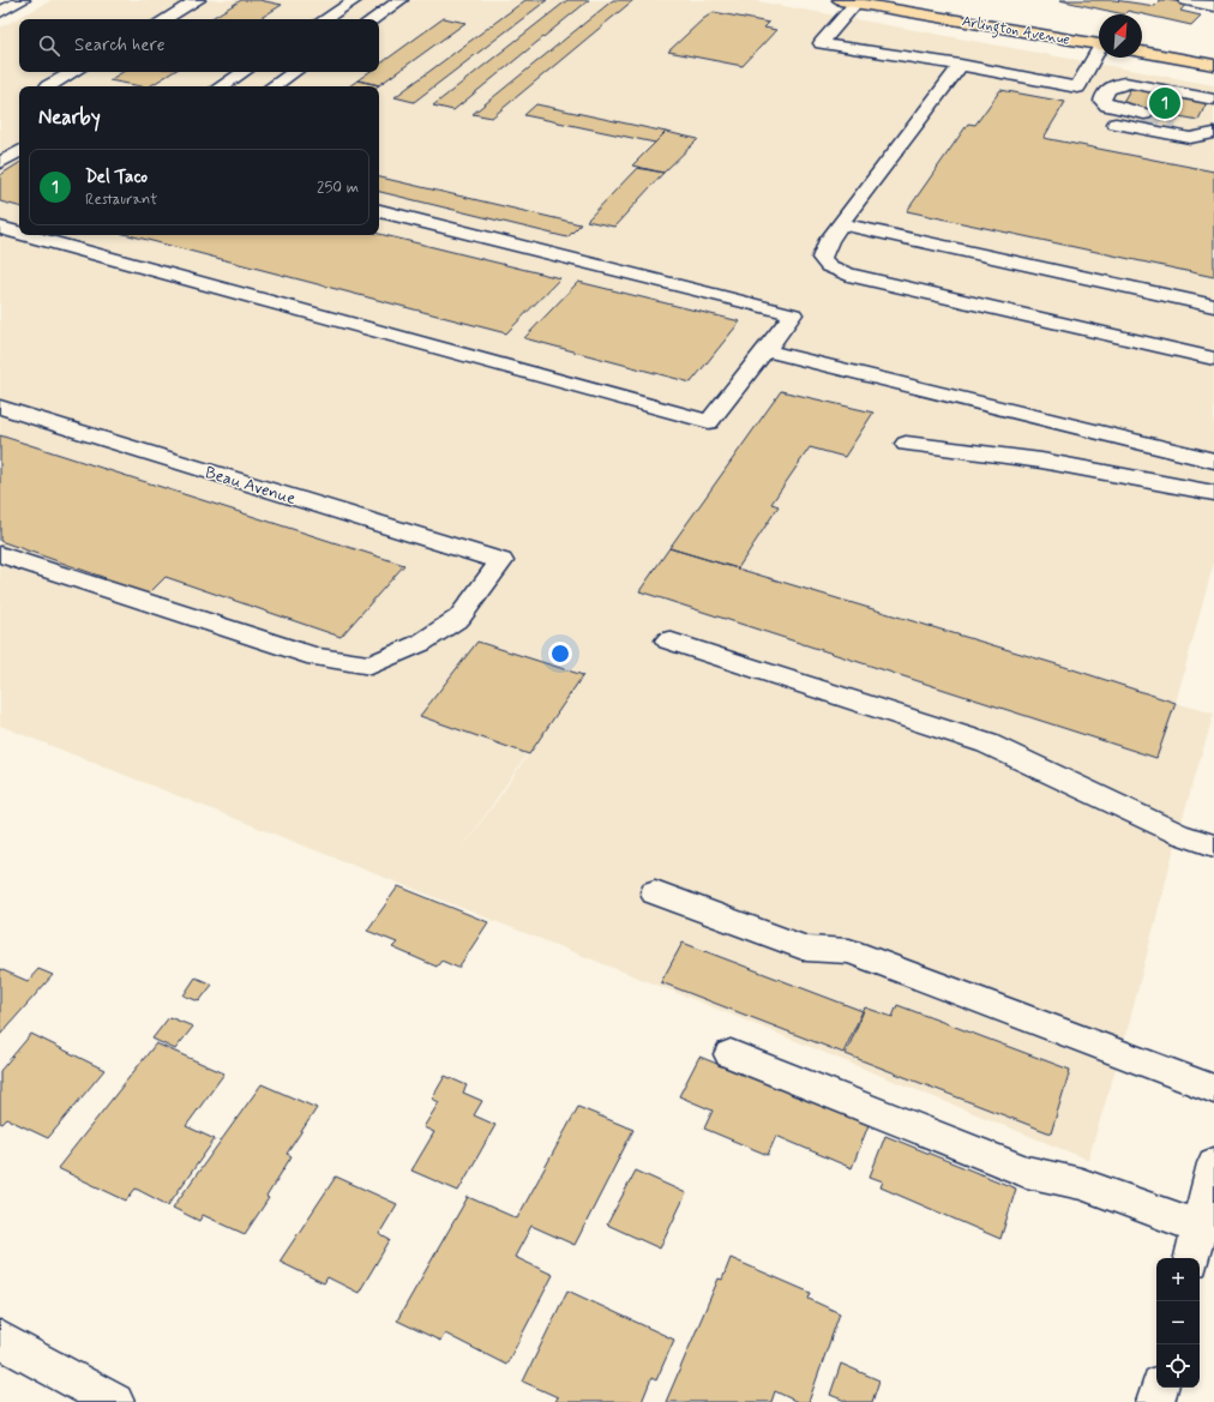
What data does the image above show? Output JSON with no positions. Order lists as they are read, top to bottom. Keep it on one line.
{"streets":{"main road":["Arlington Avenue"],"street":["Beau Avenue"]},"north":"top right","page":{"search":"Search here","pins":"1","heading":"Nearby","list":[{"mark":"1","name":"Del Taco","note":"Restaurant","value":"250 m"}],"map_buttons":["+","−"]}}
